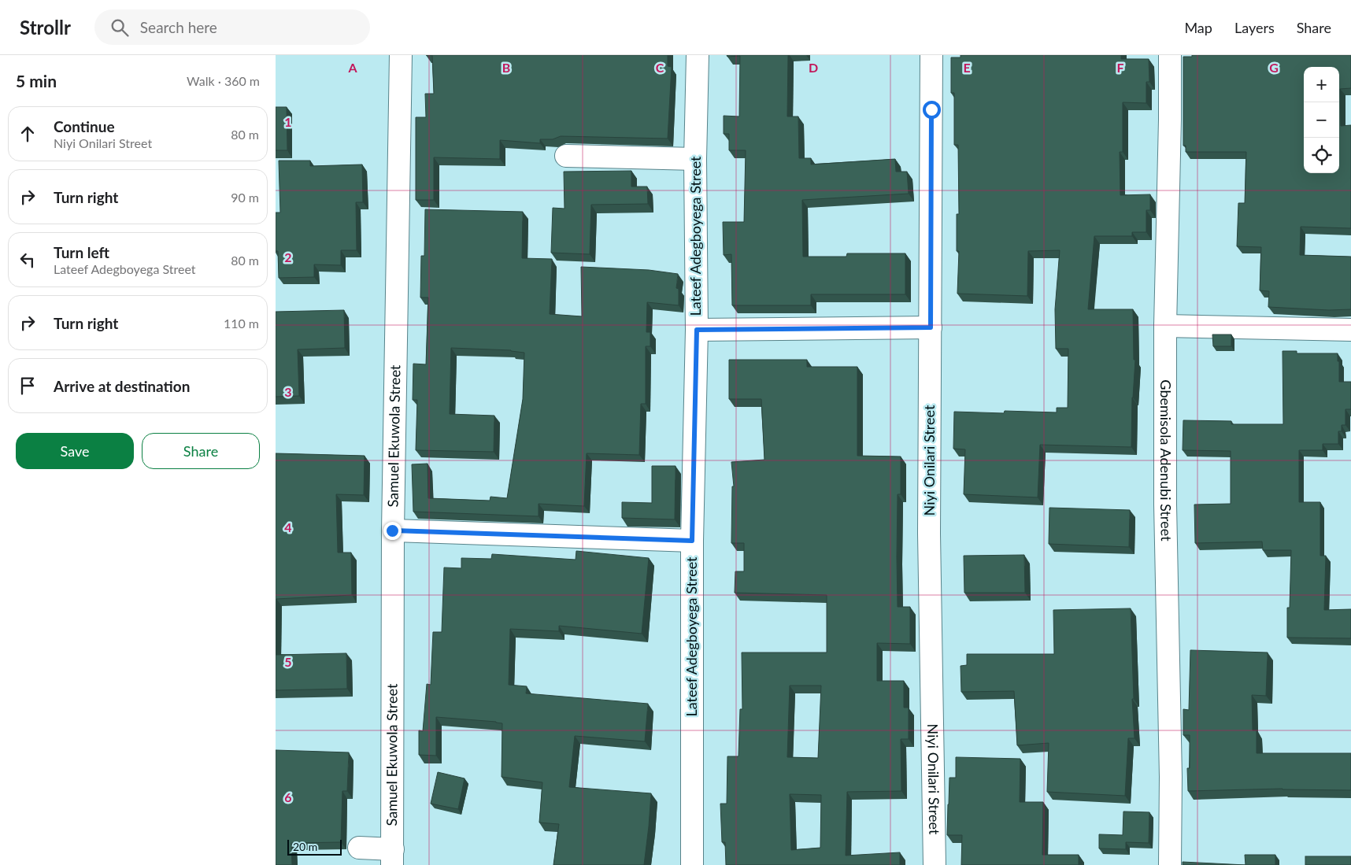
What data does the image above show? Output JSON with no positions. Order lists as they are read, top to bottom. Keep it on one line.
{"streets":{"street":["Lateef Adegboyega Street","Samuel Ekuwola Street","Niyi Onilari Street","Gbemisola Adenubi Street"]},"scale_bar":"20 m","page":{"header":"Strollr","search":"Search here","nav":["Map","Layers","Share"],"heading":["5 min","Walk · 360 m"],"map_buttons":["+","−"],"list":[["Continue","Niyi Onilari Street","80 m"],["Turn right","90 m"],["Turn left","Lateef Adegboyega Street","80 m"],["Turn right","110 m"],"Arrive at destination"],"buttons":["Save","Share"],"scale":"20 m"},"grid":{"columns":["A","B","C","D","E","F","G"],"rows":["1","2","3","4","5","6"]}}
